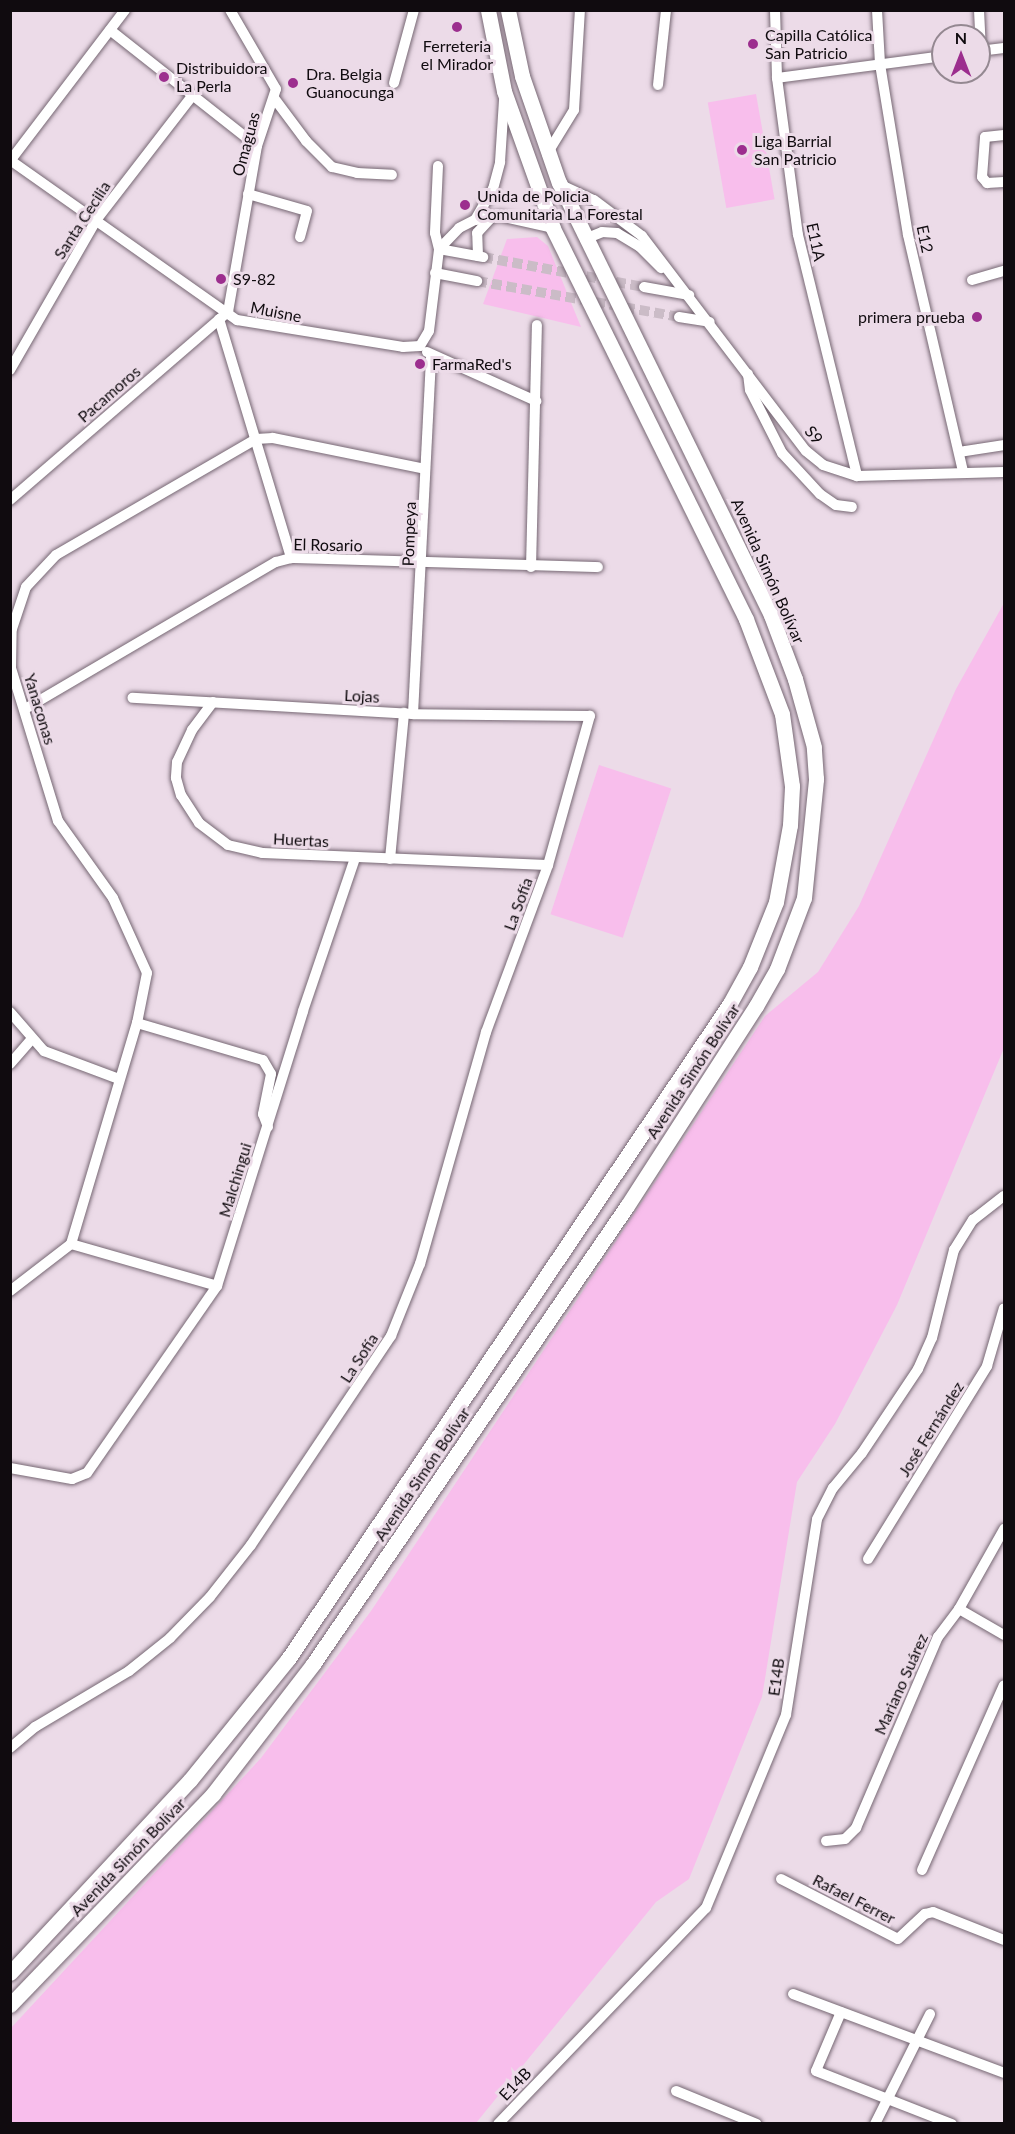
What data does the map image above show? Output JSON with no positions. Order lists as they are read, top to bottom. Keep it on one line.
{"streets":{"highway":["Avenida Simón Bolívar"],"street":["Omaguas","Santa Cecilia","E12","E11A","Muisne","Pacamoros","S9","Pompeya","El Rosario","Lojas","Yanaconas","Huertas","La Sofía","Malchingui","José Fernández","E14B","Mariano Suárez","Rafael Ferrer"]},"crossings":[["Omaguas","Muisne"],["Omaguas","Pacamoros"],["Santa Cecilia","Muisne"],["E12","S9"],["E11A","S9"],["Muisne","Pacamoros"],["S9","Avenida Simón Bolívar"],["Pompeya","El Rosario"],["Pompeya","Lojas"],["Pompeya","Huertas"],["El Rosario","Yanaconas"],["Lojas","Huertas"],["Lojas","La Sofía"],["Huertas","La Sofía"],["Huertas","Malchingui"]],"places":["Ferreteria el Mirador","Capilla Católica San Patricio","Distribuidora La Perla","Dra. Belgia Guanocunga","Liga Barrial San Patricio","Unida de Policia Comunitaria La Forestal","S9-82","primera prueba","FarmaRed's"],"north":"top"}
